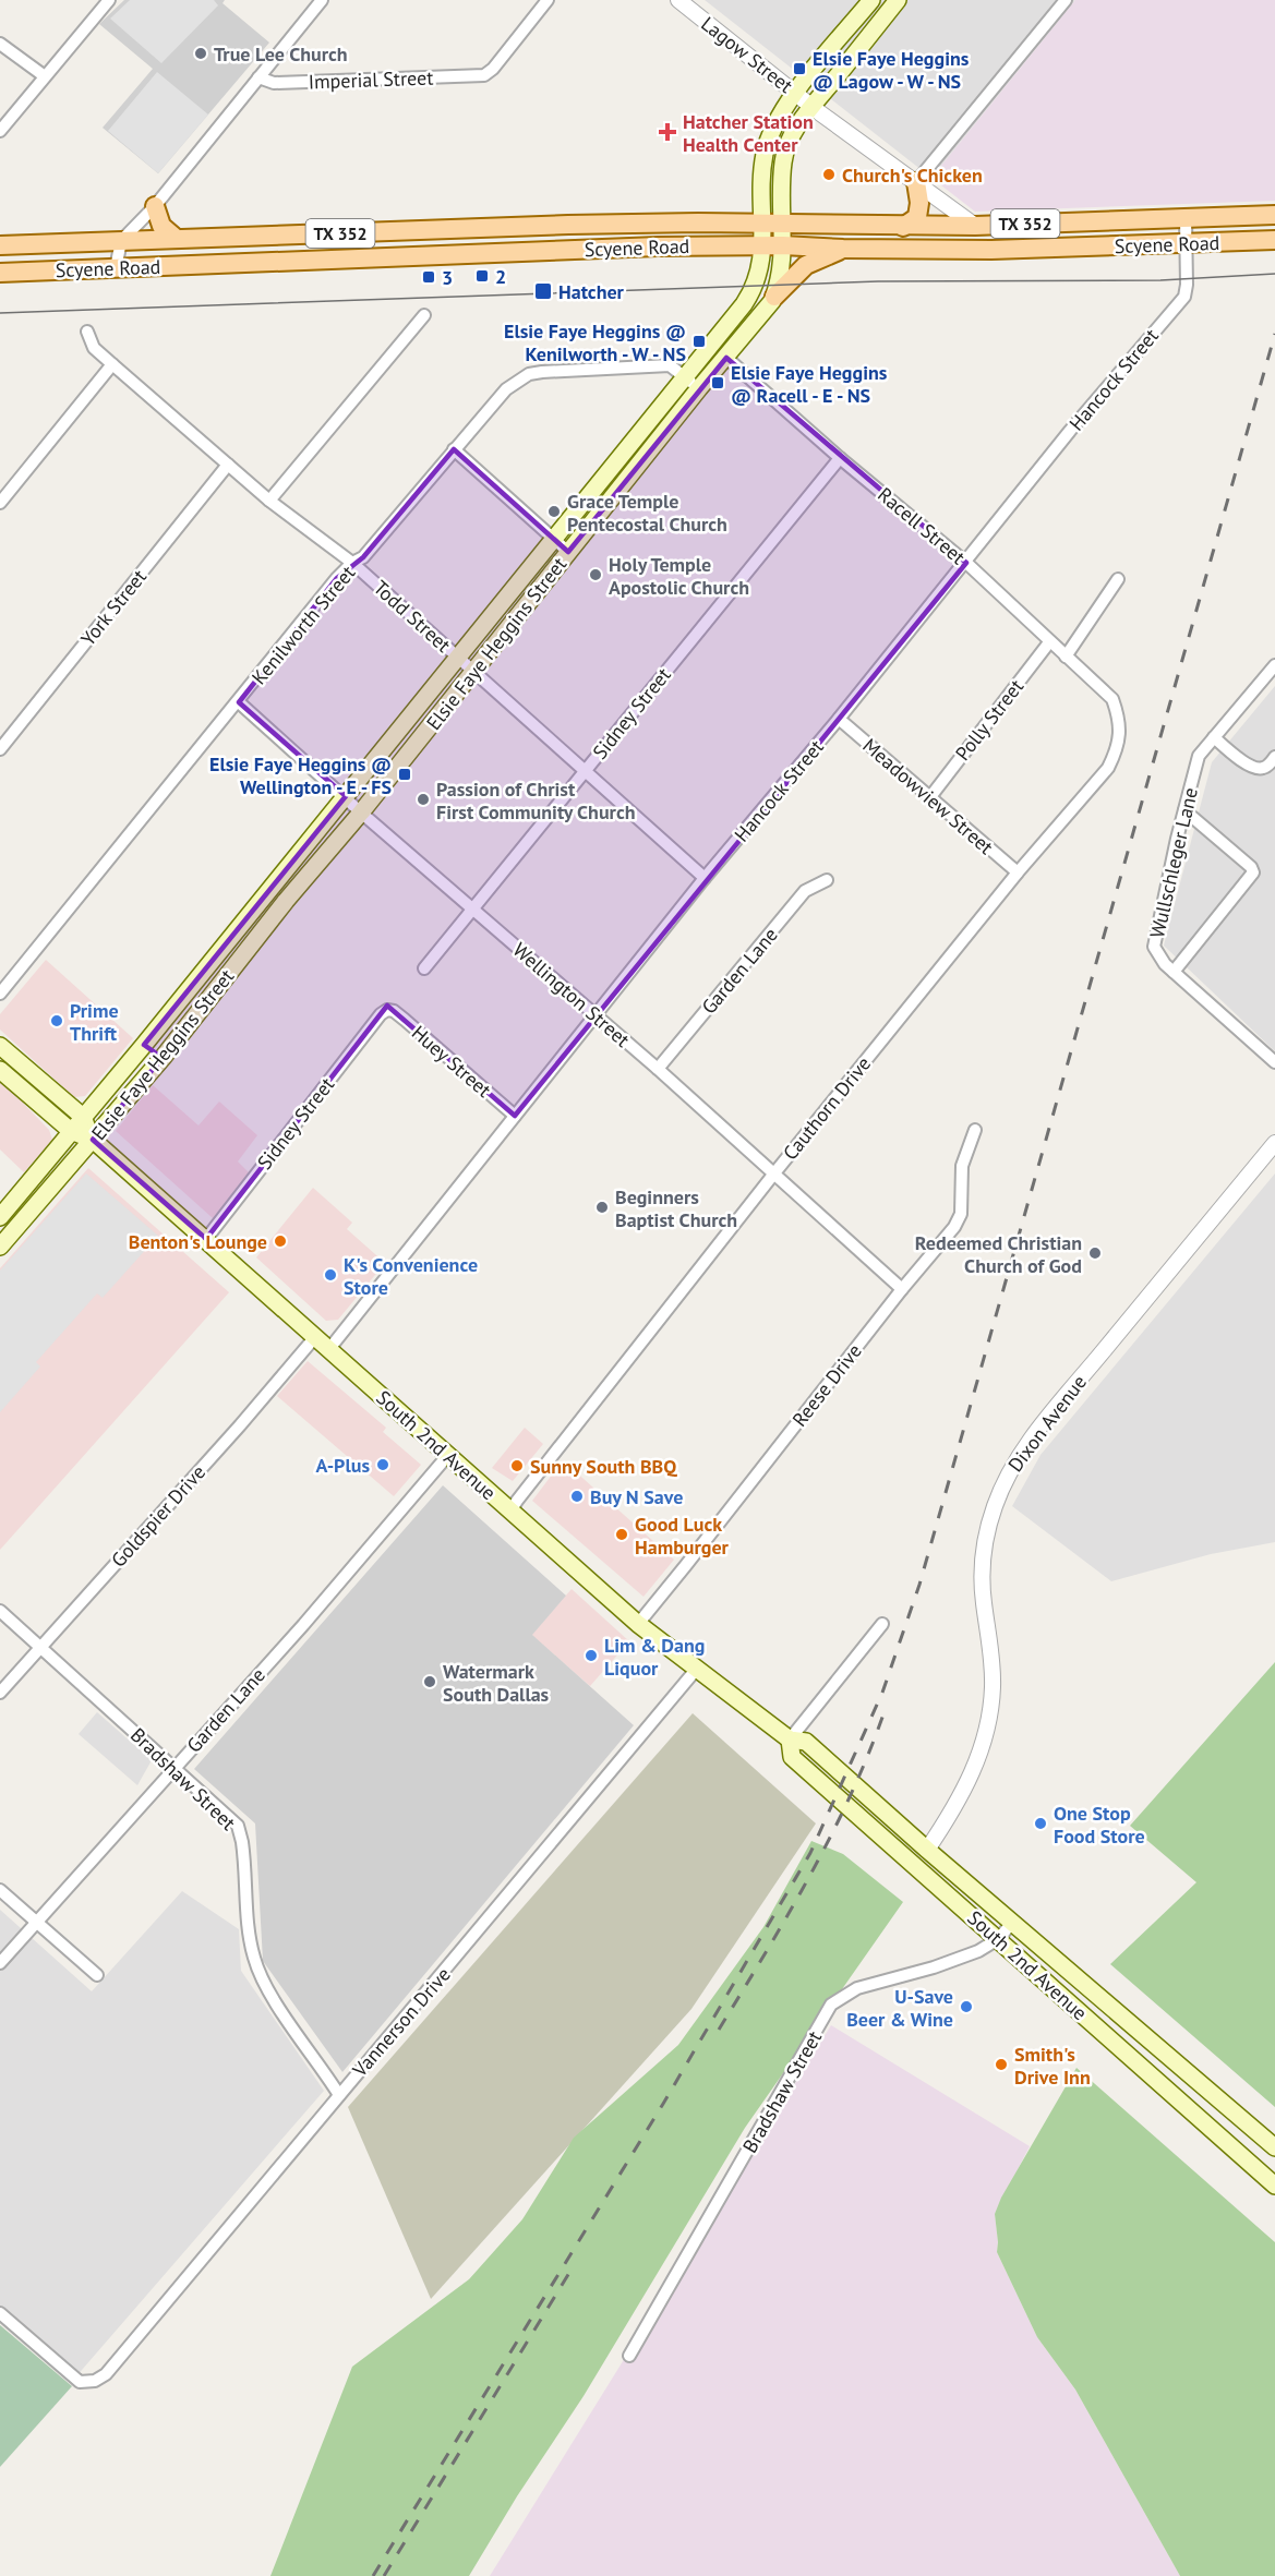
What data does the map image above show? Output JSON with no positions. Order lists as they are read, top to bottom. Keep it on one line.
{"streets":{"main road":["TX 352","Scyene Road","Elsie Faye Heggins Street","South 2nd Avenue"],"street":["Lagow Street","Imperial Street","Hancock Street","Racell Street","York Street","Todd Street","Kenilworth Street","Sidney Street","Polly Street","Meadowview Street","Wullschleger Lane","Garden Lane","Wellington Street","Huey Street","Cauthorn Drive","Reese Drive","Dixon Avenue","Goldspier Drive","Bradshaw Street","Vannerson Drive"]},"crossings":[["Lagow Street","Scyene Road"],["Lagow Street","Elsie Faye Heggins Street"],["Scyene Road","Hancock Street"],["Scyene Road","Elsie Faye Heggins Street"],["Hancock Street","Racell Street"],["Hancock Street","Todd Street"],["Hancock Street","Meadowview Street"],["Hancock Street","Wellington Street"],["Hancock Street","Huey Street"],["Hancock Street","South 2nd Avenue"],["Racell Street","Elsie Faye Heggins Street"],["Racell Street","Sidney Street"],["Racell Street","Polly Street"],["Racell Street","Cauthorn Drive"],["York Street","Todd Street"],["Todd Street","Kenilworth Street"],["Todd Street","Elsie Faye Heggins Street"],["Todd Street","Sidney Street"],["Kenilworth Street","Elsie Faye Heggins Street"],["Kenilworth Street","Wellington Street"],["Elsie Faye Heggins Street","Wellington Street"],["Elsie Faye Heggins Street","South 2nd Avenue"],["Sidney Street","Wellington Street"],["Sidney Street","Huey Street"],["Sidney Street","South 2nd Avenue"],["Polly Street","Meadowview Street"],["Meadowview Street","Cauthorn Drive"],["Garden Lane","Wellington Street"],["Garden Lane","South 2nd Avenue"],["Garden Lane","Bradshaw Street"],["Wellington Street","Cauthorn Drive"],["Wellington Street","Reese Drive"],["Cauthorn Drive","South 2nd Avenue"],["Reese Drive","South 2nd Avenue"],["Dixon Avenue","South 2nd Avenue"],["South 2nd Avenue","Goldspier Drive"],["South 2nd Avenue","Bradshaw Street"],["South 2nd Avenue","Vannerson Drive"],["Goldspier Drive","Bradshaw Street"],["Bradshaw Street","Vannerson Drive"]],"places":{"other":["True Lee Church","Church's Chicken","Grace Temple Pentecostal Church","Holy Temple Apostolic Church","Passion of Christ First Community Church","Prime Thrift","Beginners Baptist Church","Benton's Lounge","Redeemed Christian Church of God","K's Convenience Store","A-Plus","Sunny South BBQ","Buy N Save","Good Luck Hamburger","Lim & Dang Liquor","Watermark South Dallas","One Stop Food Store","U-Save Beer & Wine","Smith's Drive Inn"],"transit":["Elsie Faye Heggins @ Lagow - W - NS","2","3","Hatcher","Elsie Faye Heggins @ Kenilworth - W - NS","Elsie Faye Heggins @ Racell - E - NS","Elsie Faye Heggins @ Wellington - E - FS"],"health":["Hatcher Station Health Center"]}}
